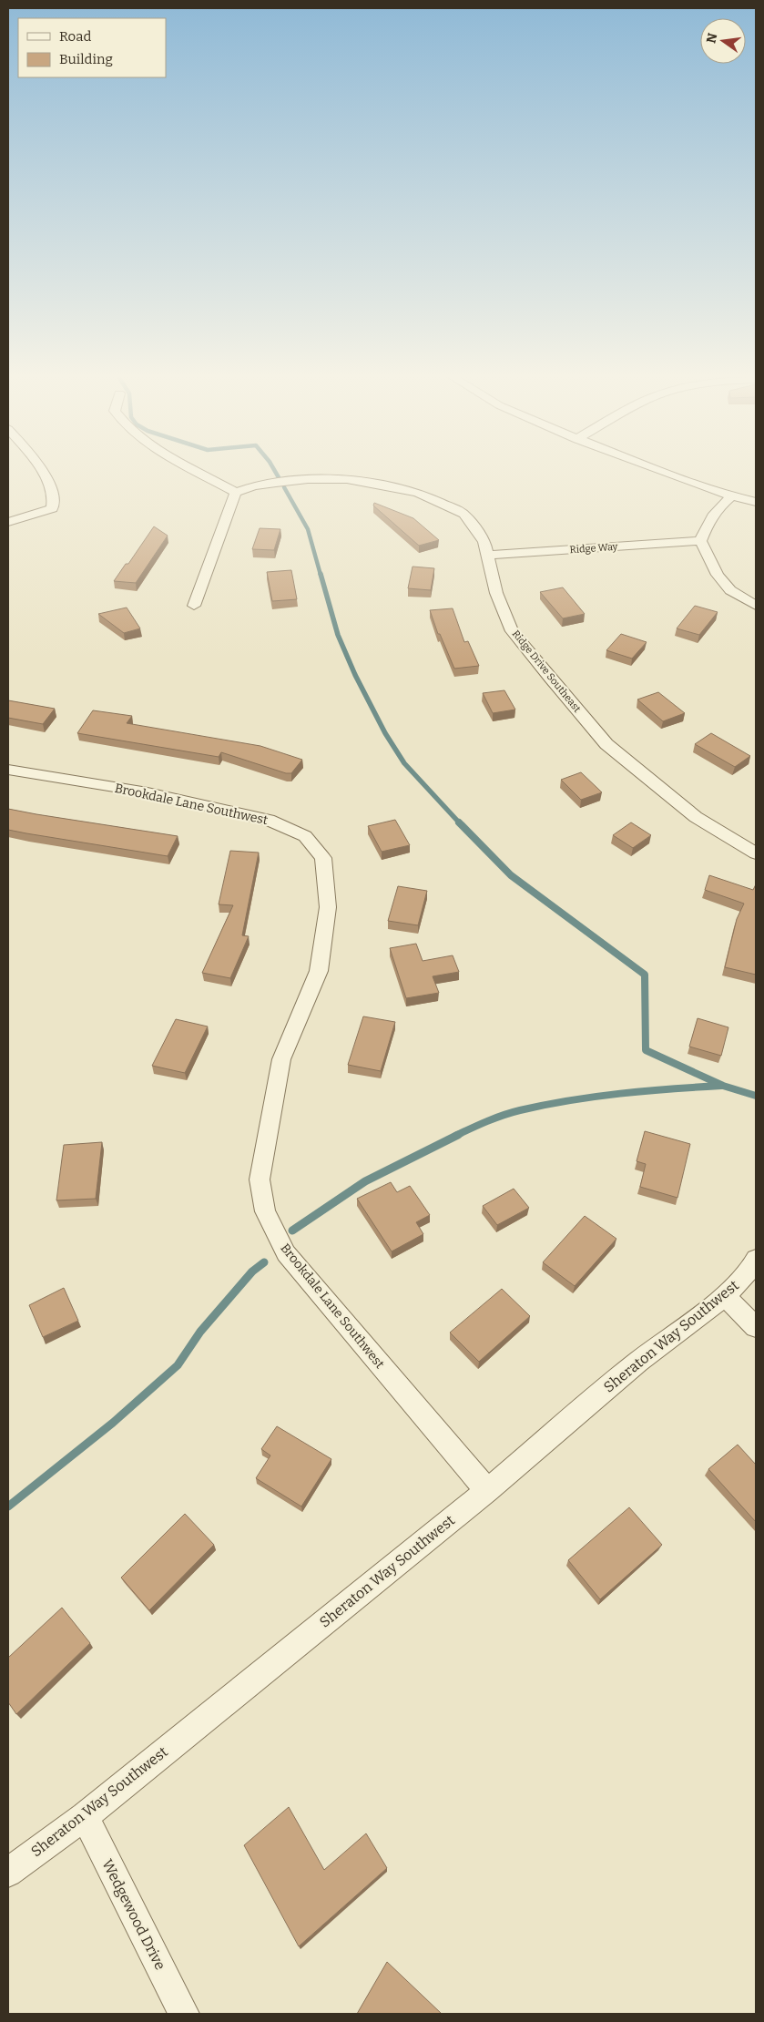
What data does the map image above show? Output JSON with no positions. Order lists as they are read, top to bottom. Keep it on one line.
{"streets":{"street":["Ridge Way","Ridge Drive Southeast","Brookdale Lane Southwest","Sheraton Way Southwest","Wedgewood Drive"]},"crossings":[["Ridge Way","Ridge Drive Southeast"],["Brookdale Lane Southwest","Sheraton Way Southwest"],["Sheraton Way Southwest","Wedgewood Drive"]],"legend":["Road","Building"],"north":"left"}
